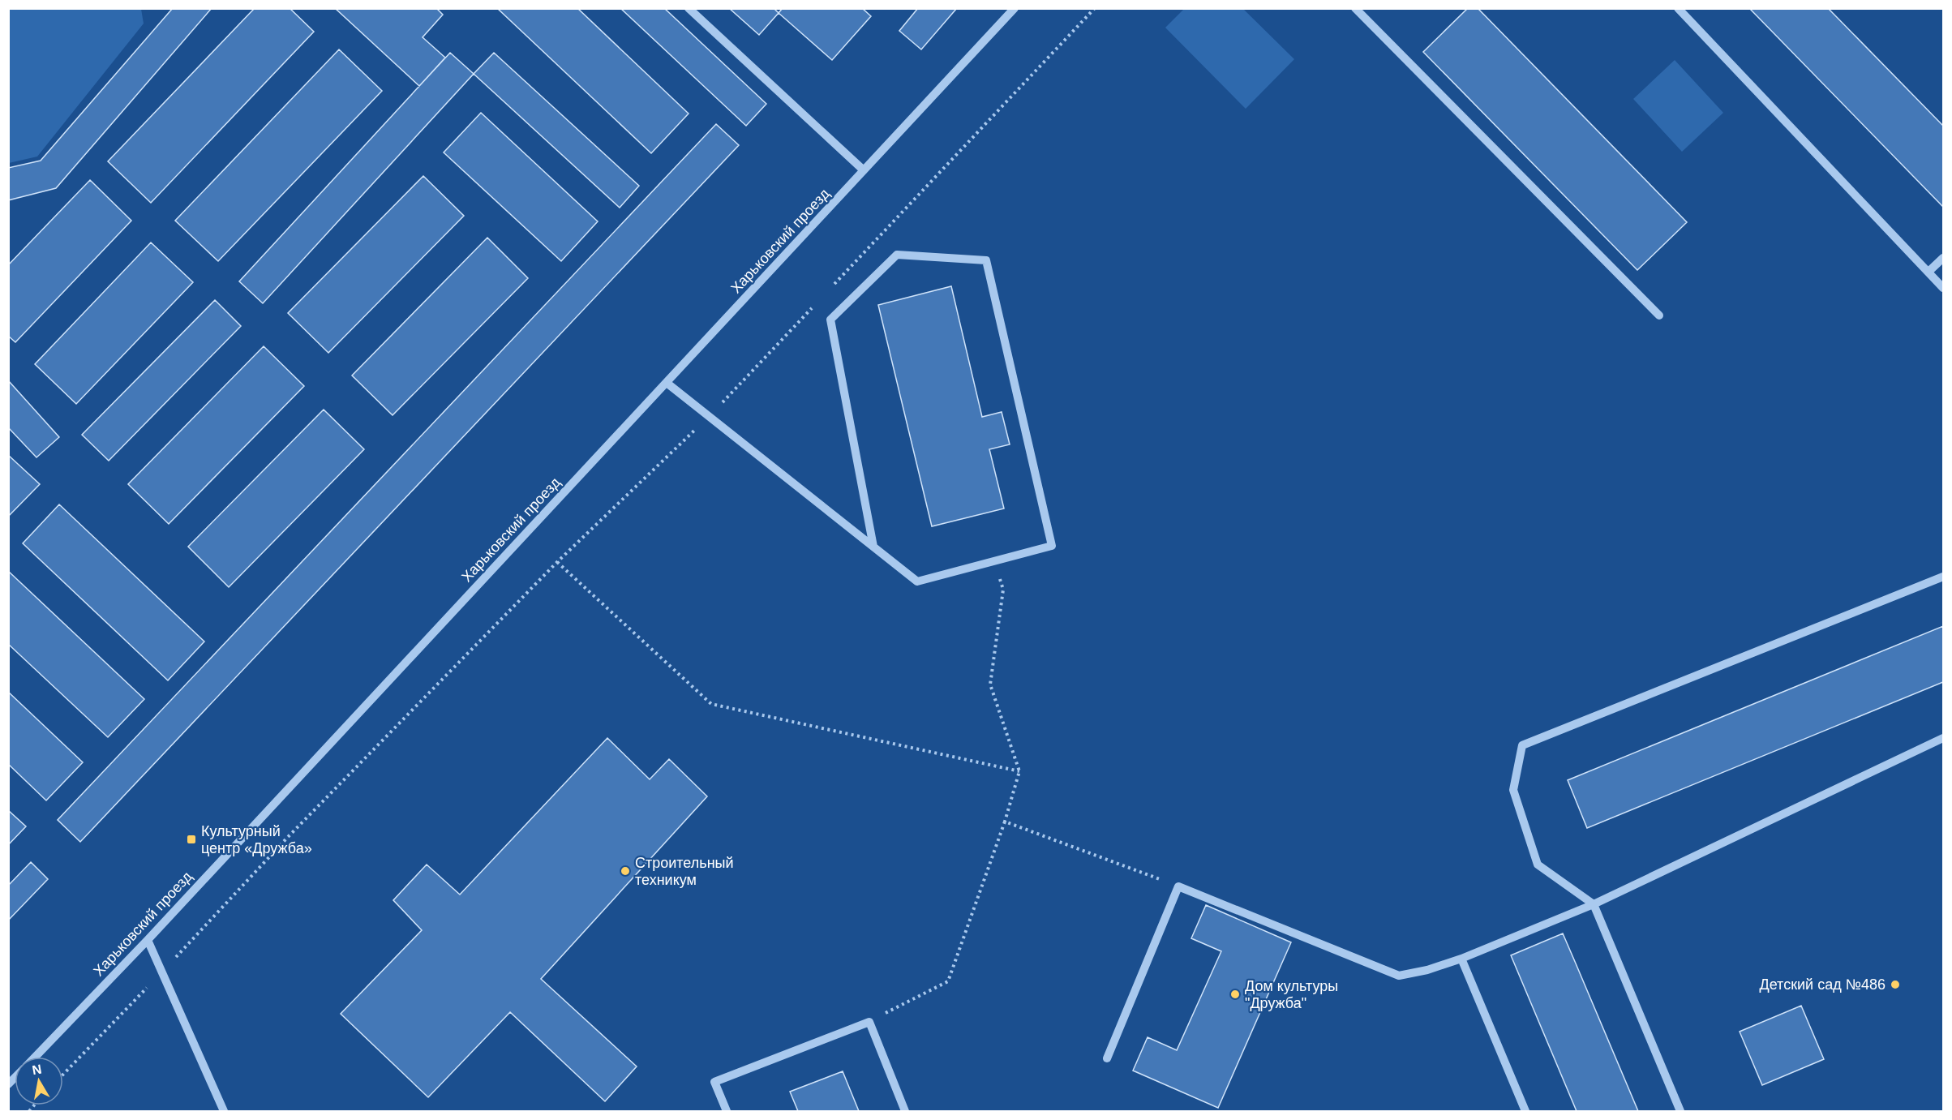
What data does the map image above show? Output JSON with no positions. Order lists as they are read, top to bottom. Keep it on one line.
{"streets":{"street":["Харьковский проезд"]},"places":{"transit":["Культурный центр «Дружба»"],"other":["Строительный техникум","Детский сад №486","Дом культуры \"Дружба\""]},"north":"top"}
